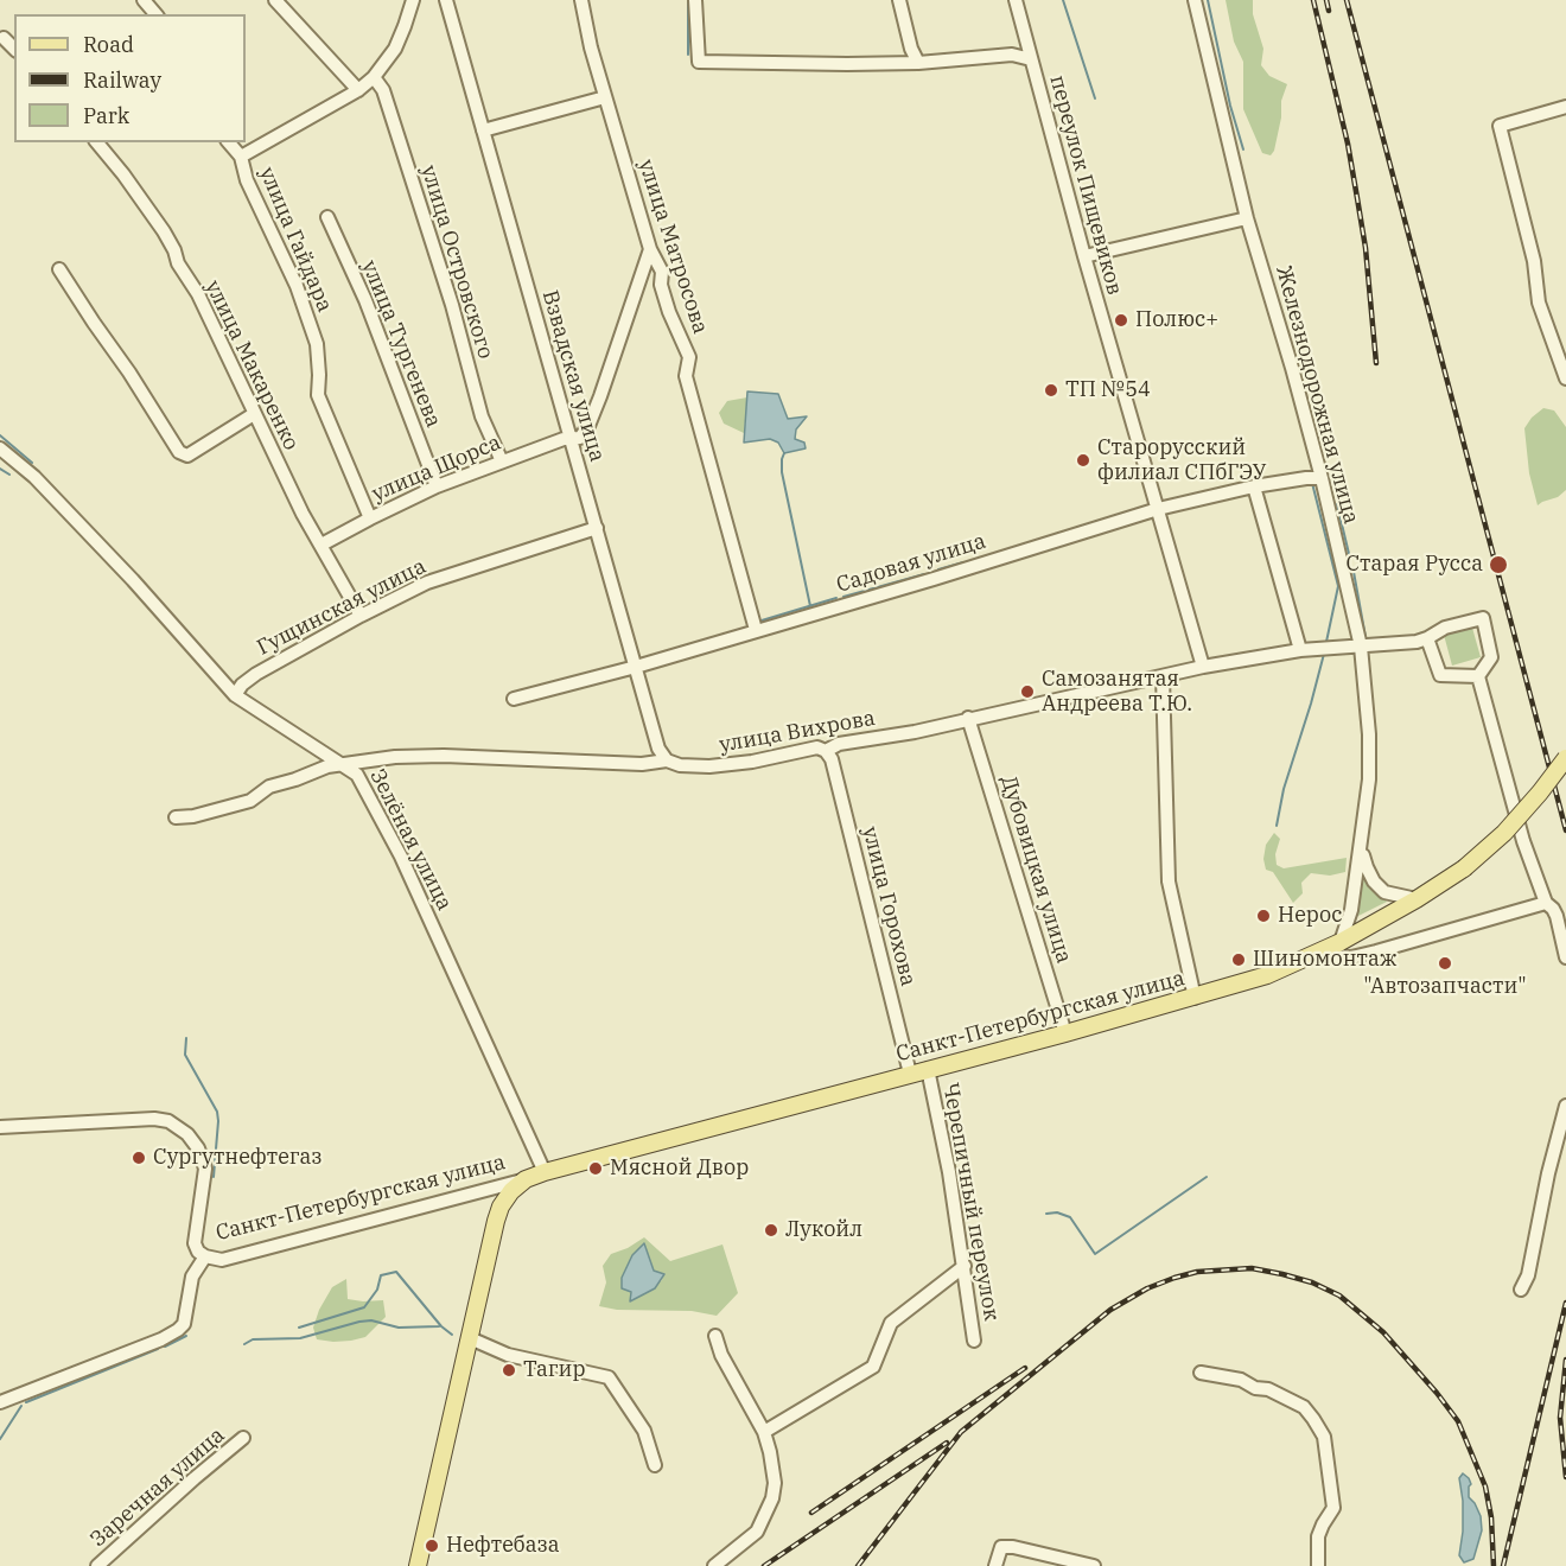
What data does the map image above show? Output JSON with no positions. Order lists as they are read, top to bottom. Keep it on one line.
{"streets":{"main road":["Санкт-Петербургская улица"],"street":["переулок Пищевиков","улица Гайдара","улица Матросова","улица Островского","улица Тургенева","улица Макаренко","Взвадская улица","Железнодорожная улица","улица Щорса","Садовая улица","Гущинская улица","улица Вихрова","Зелёная улица","Дубовицкая улица","улица Горохова","Черепичный переулок","Заречная улица"]},"crossings":[["переулок Пищевиков","Садовая улица"],["переулок Пищевиков","улица Вихрова"],["улица Гайдара","улица Щорса"],["улица Матросова","Садовая улица"],["улица Островского","улица Щорса"],["улица Тургенева","улица Щорса"],["улица Макаренко","улица Щорса"],["улица Макаренко","Гущинская улица"],["Взвадская улица","улица Щорса"],["Взвадская улица","Садовая улица"],["Взвадская улица","Гущинская улица"],["Взвадская улица","улица Вихрова"],["Железнодорожная улица","Садовая улица"],["Железнодорожная улица","улица Вихрова"],["Гущинская улица","Зелёная улица"],["улица Вихрова","Зелёная улица"],["улица Вихрова","Дубовицкая улица"],["улица Вихрова","улица Горохова"],["Зелёная улица","Санкт-Петербургская улица"],["Дубовицкая улица","Санкт-Петербургская улица"],["улица Горохова","Санкт-Петербургская улица"],["Санкт-Петербургская улица","Черепичный переулок"]],"places":["Полюс+","ТП №54","Старорусский филиал СПбГЭУ","Старая Русса","Самозанятая Андреева Т.Ю.","Нерос","Шиномонтаж","\"Автозапчасти\"","Сургутнефтегаз","Мясной Двор","Лукойл","Тагир","Нефтебаза"],"legend":["Road","Railway","Park"]}
